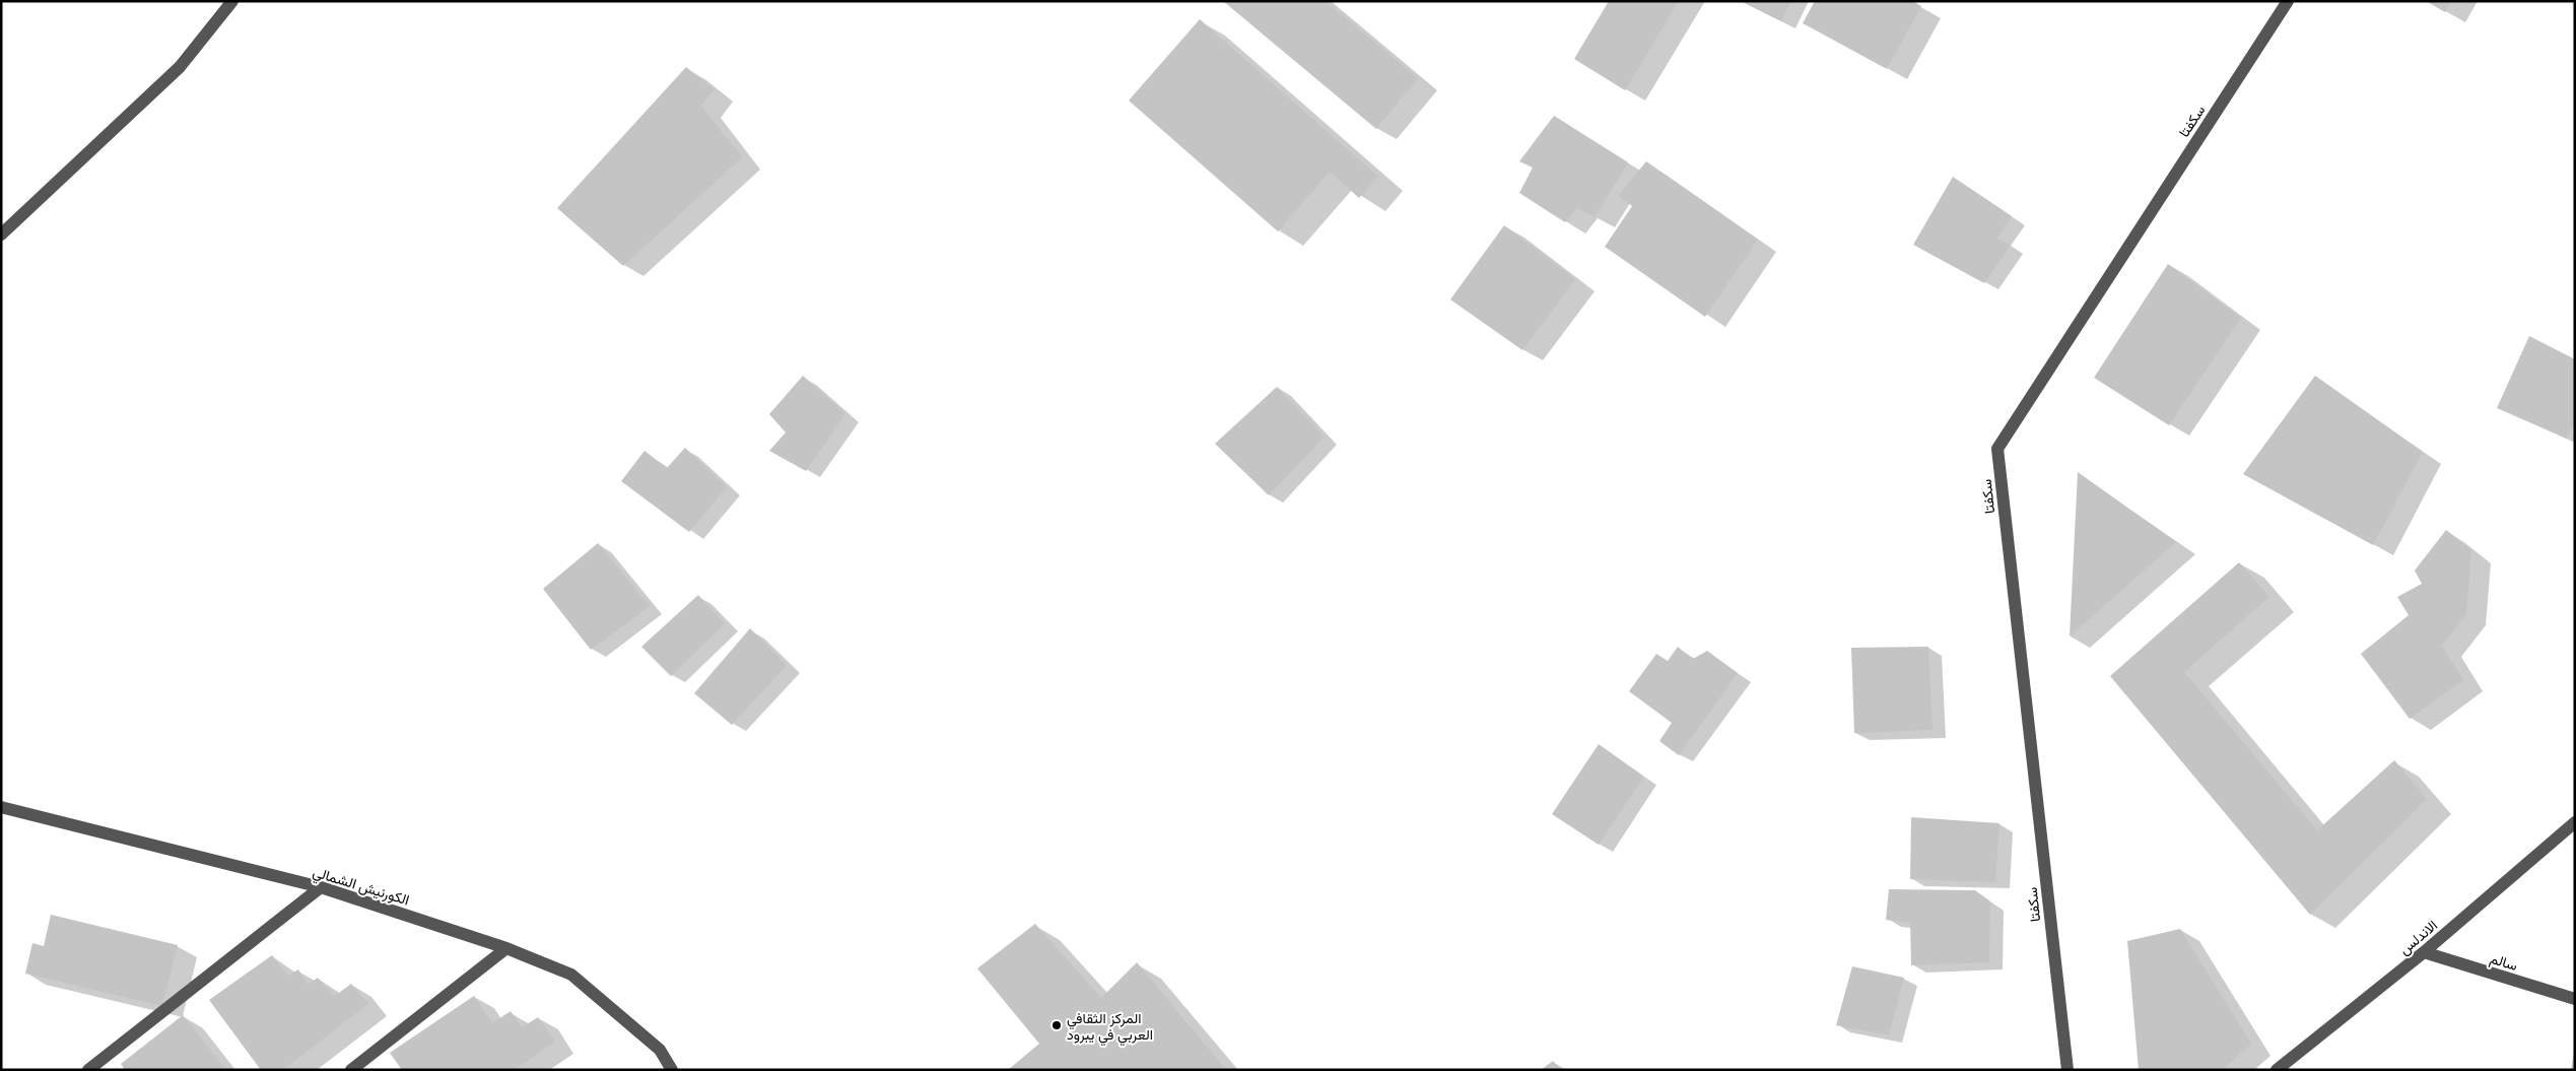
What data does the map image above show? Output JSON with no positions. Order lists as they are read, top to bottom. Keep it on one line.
{"streets":{"street":["سكفتا","الكورنيش الشمالي","الاندلس","سالم"]},"crossings":[["الاندلس","سالم"]],"places":["المركز الثقافي العربي في يبرود"]}
